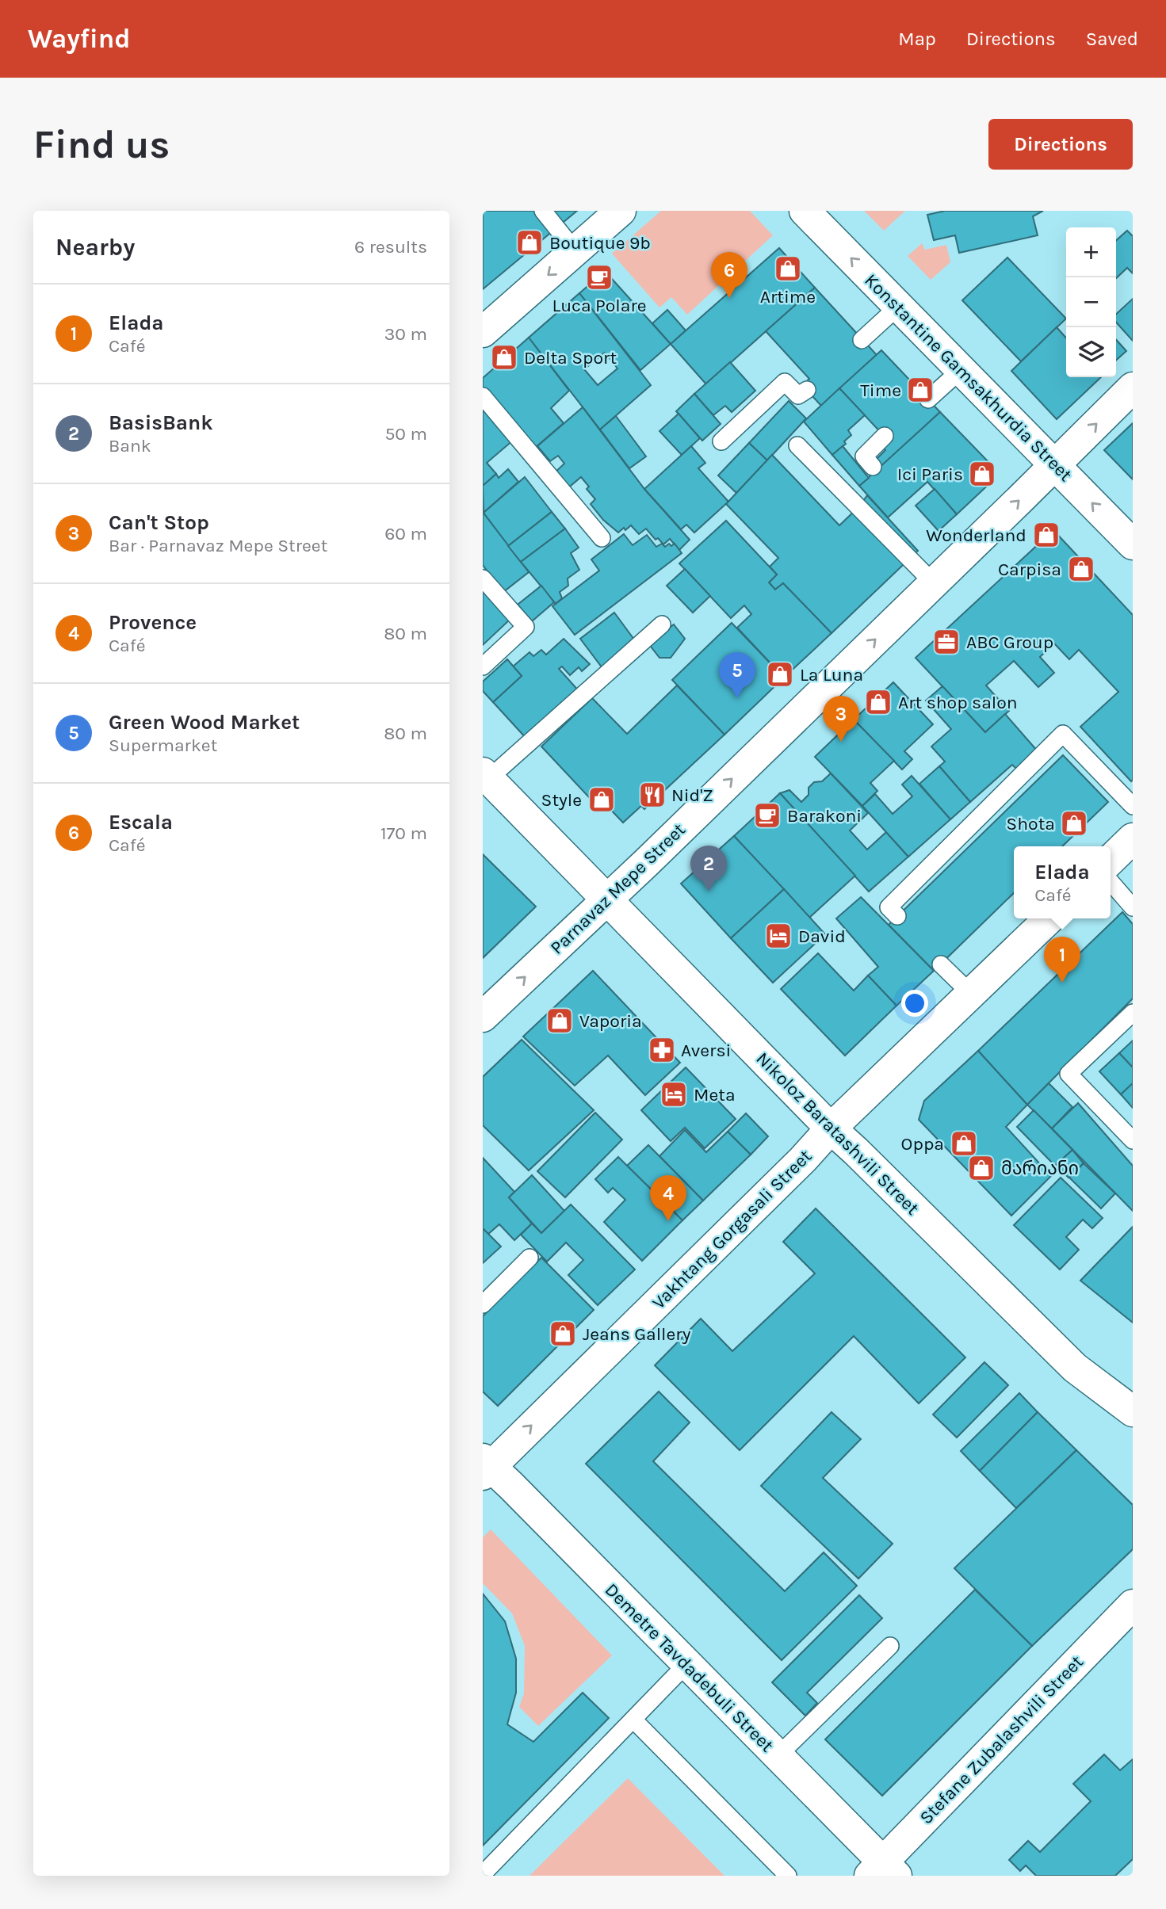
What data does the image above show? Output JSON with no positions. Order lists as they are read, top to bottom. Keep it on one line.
{"streets":{"street":["Konstantine Gamsakhurdia Street","Parnavaz Mepe Street","Nikoloz Baratashvili Street","Vakhtang Gorgasali Street","Demetre Tavdadebuli Street","Stefane Zubalashvili Street"]},"crossings":[["Konstantine Gamsakhurdia Street","Parnavaz Mepe Street"],["Parnavaz Mepe Street","Nikoloz Baratashvili Street"],["Nikoloz Baratashvili Street","Vakhtang Gorgasali Street"],["Vakhtang Gorgasali Street","Demetre Tavdadebuli Street"],["Demetre Tavdadebuli Street","Stefane Zubalashvili Street"]],"one_way":["Konstantine Gamsakhurdia Street","Parnavaz Mepe Street","Vakhtang Gorgasali Street"],"places":{"shop":["Boutique 9b","Artime","Delta Sport","Time","Ici Paris","Wonderland","Carpisa","La Luna","Art shop salon","Style","Shota","Vaporia","Oppa","მარიანი","Jeans Gallery"],"cafe":["Luca Polare","Barakoni"],"office":["ABC Group"],"restaurant":["Nid'Z"],"hotel":["David","Meta"],"pharmacy":["Aversi"]},"page":{"header":"Wayfind","nav":["Map","Directions","Saved"],"buttons":"Directions","title":"Find us","heading":["Nearby","6 results"],"map_buttons":["+","−"],"pins":["6","5","3","2","1","4"],"list":[{"mark":"1","name":"Elada","note":"Café","value":"30 m"},{"mark":"2","name":"BasisBank","note":"Bank","value":"50 m"},{"mark":"3","name":"Can't Stop","note":"Bar · Parnavaz Mepe Street","value":"60 m"},{"mark":"4","name":"Provence","note":"Café","value":"80 m"},{"mark":"5","name":"Green Wood Market","note":"Supermarket","value":"80 m"},{"mark":"6","name":"Escala","note":"Café","value":"170 m"}],"popup":["Elada","Café"]}}
